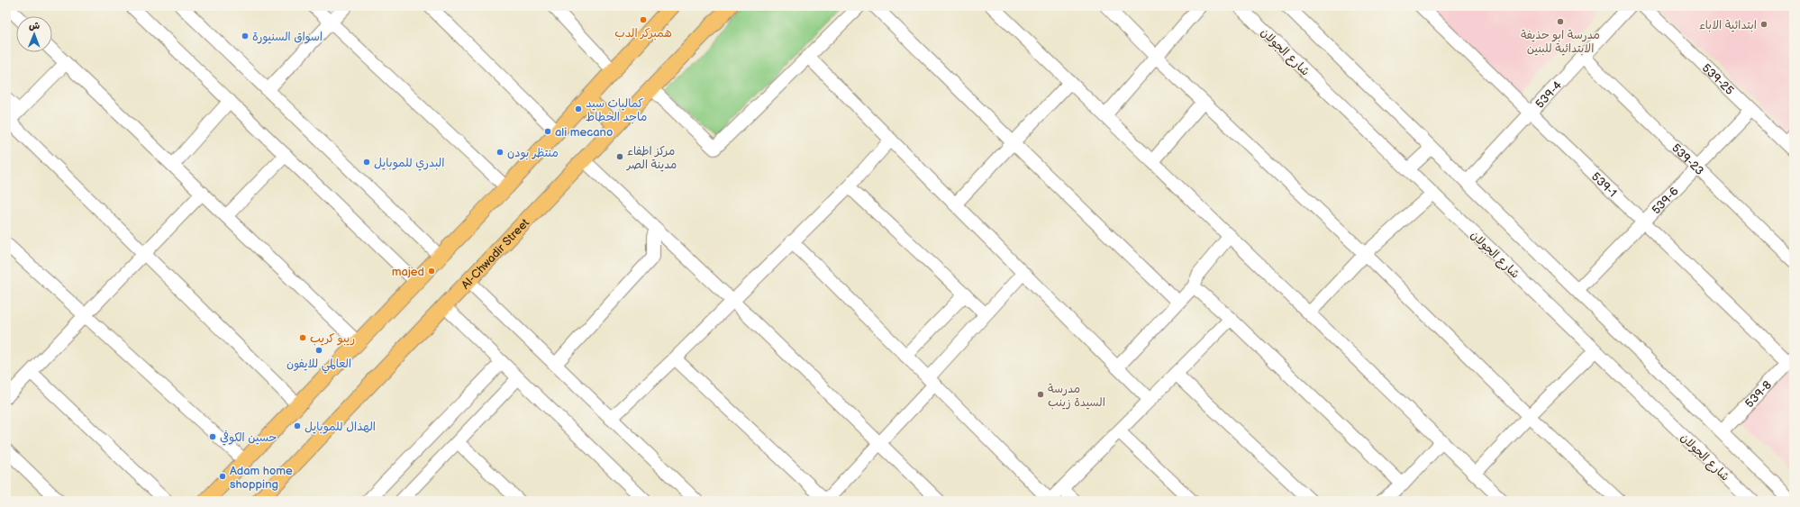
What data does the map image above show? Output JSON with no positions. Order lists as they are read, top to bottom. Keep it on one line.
{"streets":{"main road":["Al-Chwadir Street"],"street":["شارع الجولان","539-25","539-4","539-23","539-1","539-6","539-8"]},"crossings":[["539-25","539-6"],["539-4","539-23"],["539-4","539-1"],["539-23","539-6"],["539-1","539-6"],["539-1","539-8"]],"places":["همبركر الدب","مدرسة ابو حذيفة الابتدائية للبنين","ابتدائية الاباء","اسواق السنيورة","كماليات سيد ماجد الخطاط","ali mecano","منتظر بودن","مركز اطفاء مدينة الصر","البدري للموبايل","majed","ريبو كريب","العالمي للايفون","مدرسة السيدة زينب","الهذال للموبايل","حسين الكوفي","Adam home shopping"],"north":"top"}
